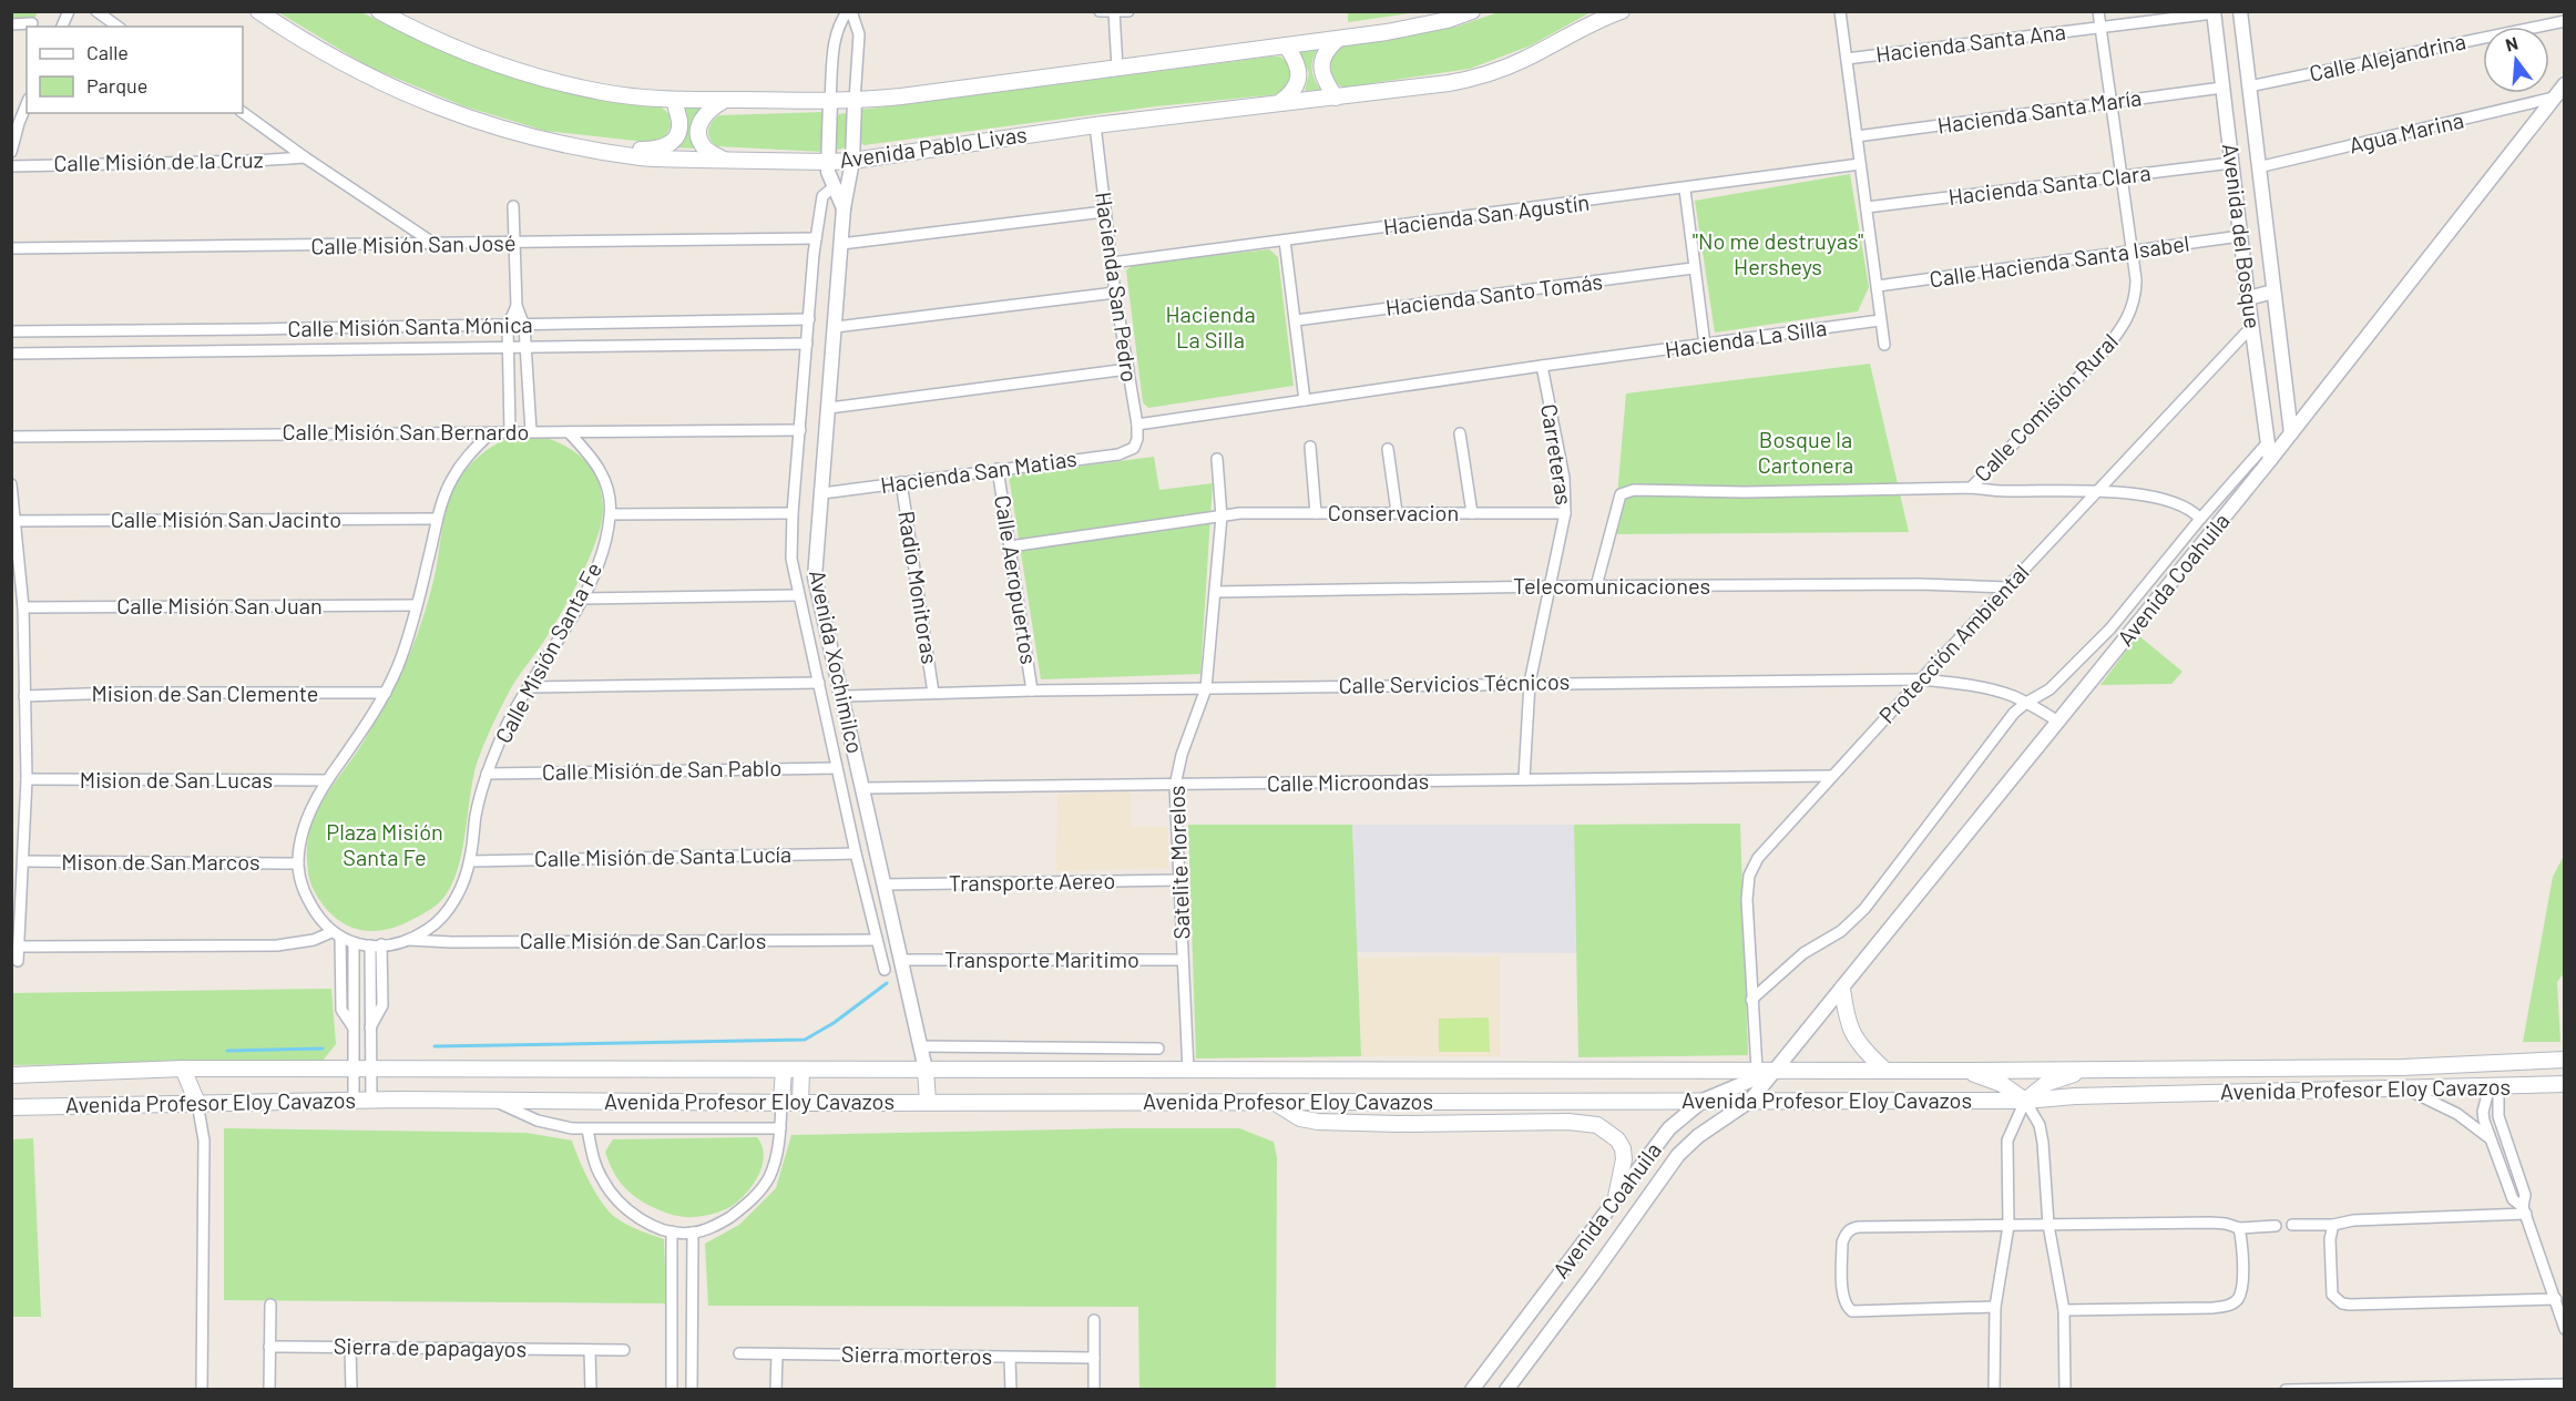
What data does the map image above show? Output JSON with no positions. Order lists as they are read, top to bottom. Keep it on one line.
{"streets":{"main road":["Avenida Pablo Livas","Avenida Profesor Eloy Cavazos"],"street":["Hacienda Santa Ana","Calle Alejandrina","Hacienda Santa María","Agua Marina","Calle Misión de la Cruz","Hacienda Santa Clara","Hacienda San Agustín","Avenida del Bosque","Calle Misión San José","Calle Hacienda Santa Isabel","Hacienda San Pedro","Hacienda Santo Tomás","Calle Misión Santa Mónica","Hacienda La Silla","Calle Comisión Rural","Calle Misión San Bernardo","Carreteras","Hacienda San Matias","Conservacion","Calle Misión San Jacinto","Calle Aeropuertos","Avenida Coahuila","Telecomunicaciones","Radio Monitoras","Calle Misión San Juan","Protección Ambiental","Calle Misión Santa Fe","Avenida Xochimilco","Calle Servicios Técnicos","Mision de San Clemente","Calle Misión de San Pablo","Mision de San Lucas","Calle Microondas","Calle Misión de Santa Lucía","Mison de San Marcos","Satelite Morelos","Transporte Aereo","Calle Misión de San Carlos","Transporte Maritimo","Sierra de papagayos","Sierra morteros"]},"crossings":[["Hacienda Santa Ana","Avenida del Bosque"],["Hacienda Santa Ana","Calle Comisión Rural"],["Calle Alejandrina","Avenida del Bosque"],["Hacienda Santa María","Avenida del Bosque"],["Hacienda Santa María","Calle Comisión Rural"],["Agua Marina","Avenida del Bosque"],["Agua Marina","Avenida Coahuila"],["Avenida Pablo Livas","Hacienda San Pedro"],["Avenida Pablo Livas","Avenida Xochimilco"],["Hacienda Santa Clara","Avenida del Bosque"],["Hacienda Santa Clara","Calle Comisión Rural"],["Hacienda San Agustín","Hacienda San Pedro"],["Avenida del Bosque","Calle Hacienda Santa Isabel"],["Avenida del Bosque","Avenida Coahuila"],["Avenida del Bosque","Protección Ambiental"],["Calle Hacienda Santa Isabel","Calle Comisión Rural"],["Hacienda San Pedro","Hacienda La Silla"],["Hacienda San Pedro","Hacienda San Matias"],["Hacienda La Silla","Carreteras"],["Calle Misión San Bernardo","Calle Misión Santa Fe"],["Carreteras","Conservacion"],["Carreteras","Telecomunicaciones"],["Carreteras","Calle Servicios Técnicos"],["Carreteras","Calle Microondas"],["Hacienda San Matias","Calle Aeropuertos"],["Hacienda San Matias","Radio Monitoras"],["Hacienda San Matias","Avenida Xochimilco"],["Conservacion","Calle Aeropuertos"],["Conservacion","Satelite Morelos"],["Calle Misión San Jacinto","Calle Misión Santa Fe"],["Calle Aeropuertos","Calle Servicios Técnicos"],["Avenida Coahuila","Calle Servicios Técnicos"],["Avenida Coahuila","Avenida Profesor Eloy Cavazos"],["Telecomunicaciones","Protección Ambiental"],["Telecomunicaciones","Satelite Morelos"],["Radio Monitoras","Calle Servicios Técnicos"],["Calle Misión San Juan","Calle Misión Santa Fe"],["Protección Ambiental","Calle Servicios Técnicos"],["Protección Ambiental","Calle Microondas"],["Protección Ambiental","Avenida Profesor Eloy Cavazos"],["Calle Misión Santa Fe","Mision de San Clemente"],["Calle Misión Santa Fe","Calle Misión de San Pablo"],["Calle Misión Santa Fe","Mision de San Lucas"],["Calle Misión Santa Fe","Calle Misión de Santa Lucía"],["Calle Misión Santa Fe","Mison de San Marcos"],["Calle Misión Santa Fe","Calle Misión de San Carlos"],["Avenida Xochimilco","Calle Servicios Técnicos"],["Avenida Xochimilco","Calle Microondas"],["Avenida Xochimilco","Transporte Aereo"],["Avenida Xochimilco","Transporte Maritimo"],["Avenida Xochimilco","Avenida Profesor Eloy Cavazos"],["Calle Servicios Técnicos","Satelite Morelos"],["Calle Microondas","Satelite Morelos"],["Satelite Morelos","Transporte Aereo"],["Satelite Morelos","Transporte Maritimo"],["Satelite Morelos","Avenida Profesor Eloy Cavazos"]],"parks":["\"No me destruyas\" Hersheys","Hacienda La Silla","Bosque la Cartonera","Plaza Misión Santa Fe"],"legend":["Calle","Parque"],"north":"top"}
